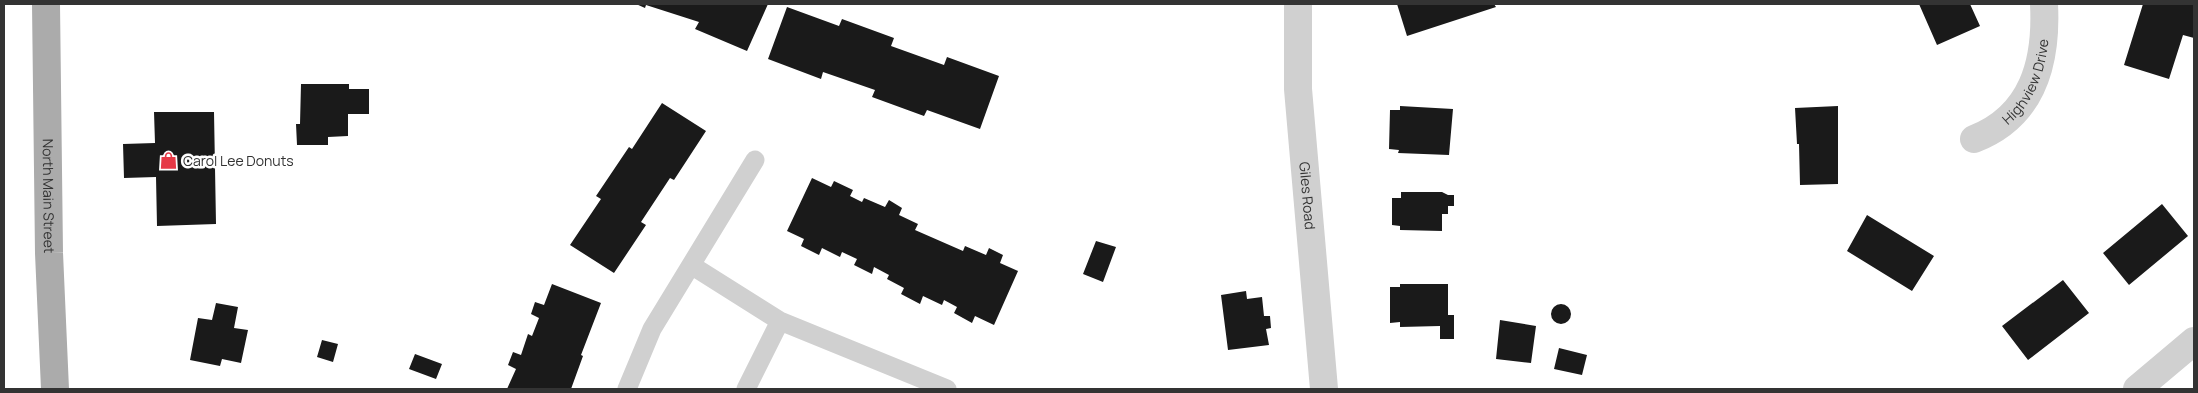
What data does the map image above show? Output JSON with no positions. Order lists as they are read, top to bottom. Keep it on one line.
{"streets":{"main road":["North Main Street"],"street":["Highview Drive","Giles Road"]},"places":{"shop":["Carol Lee Donuts"]}}
